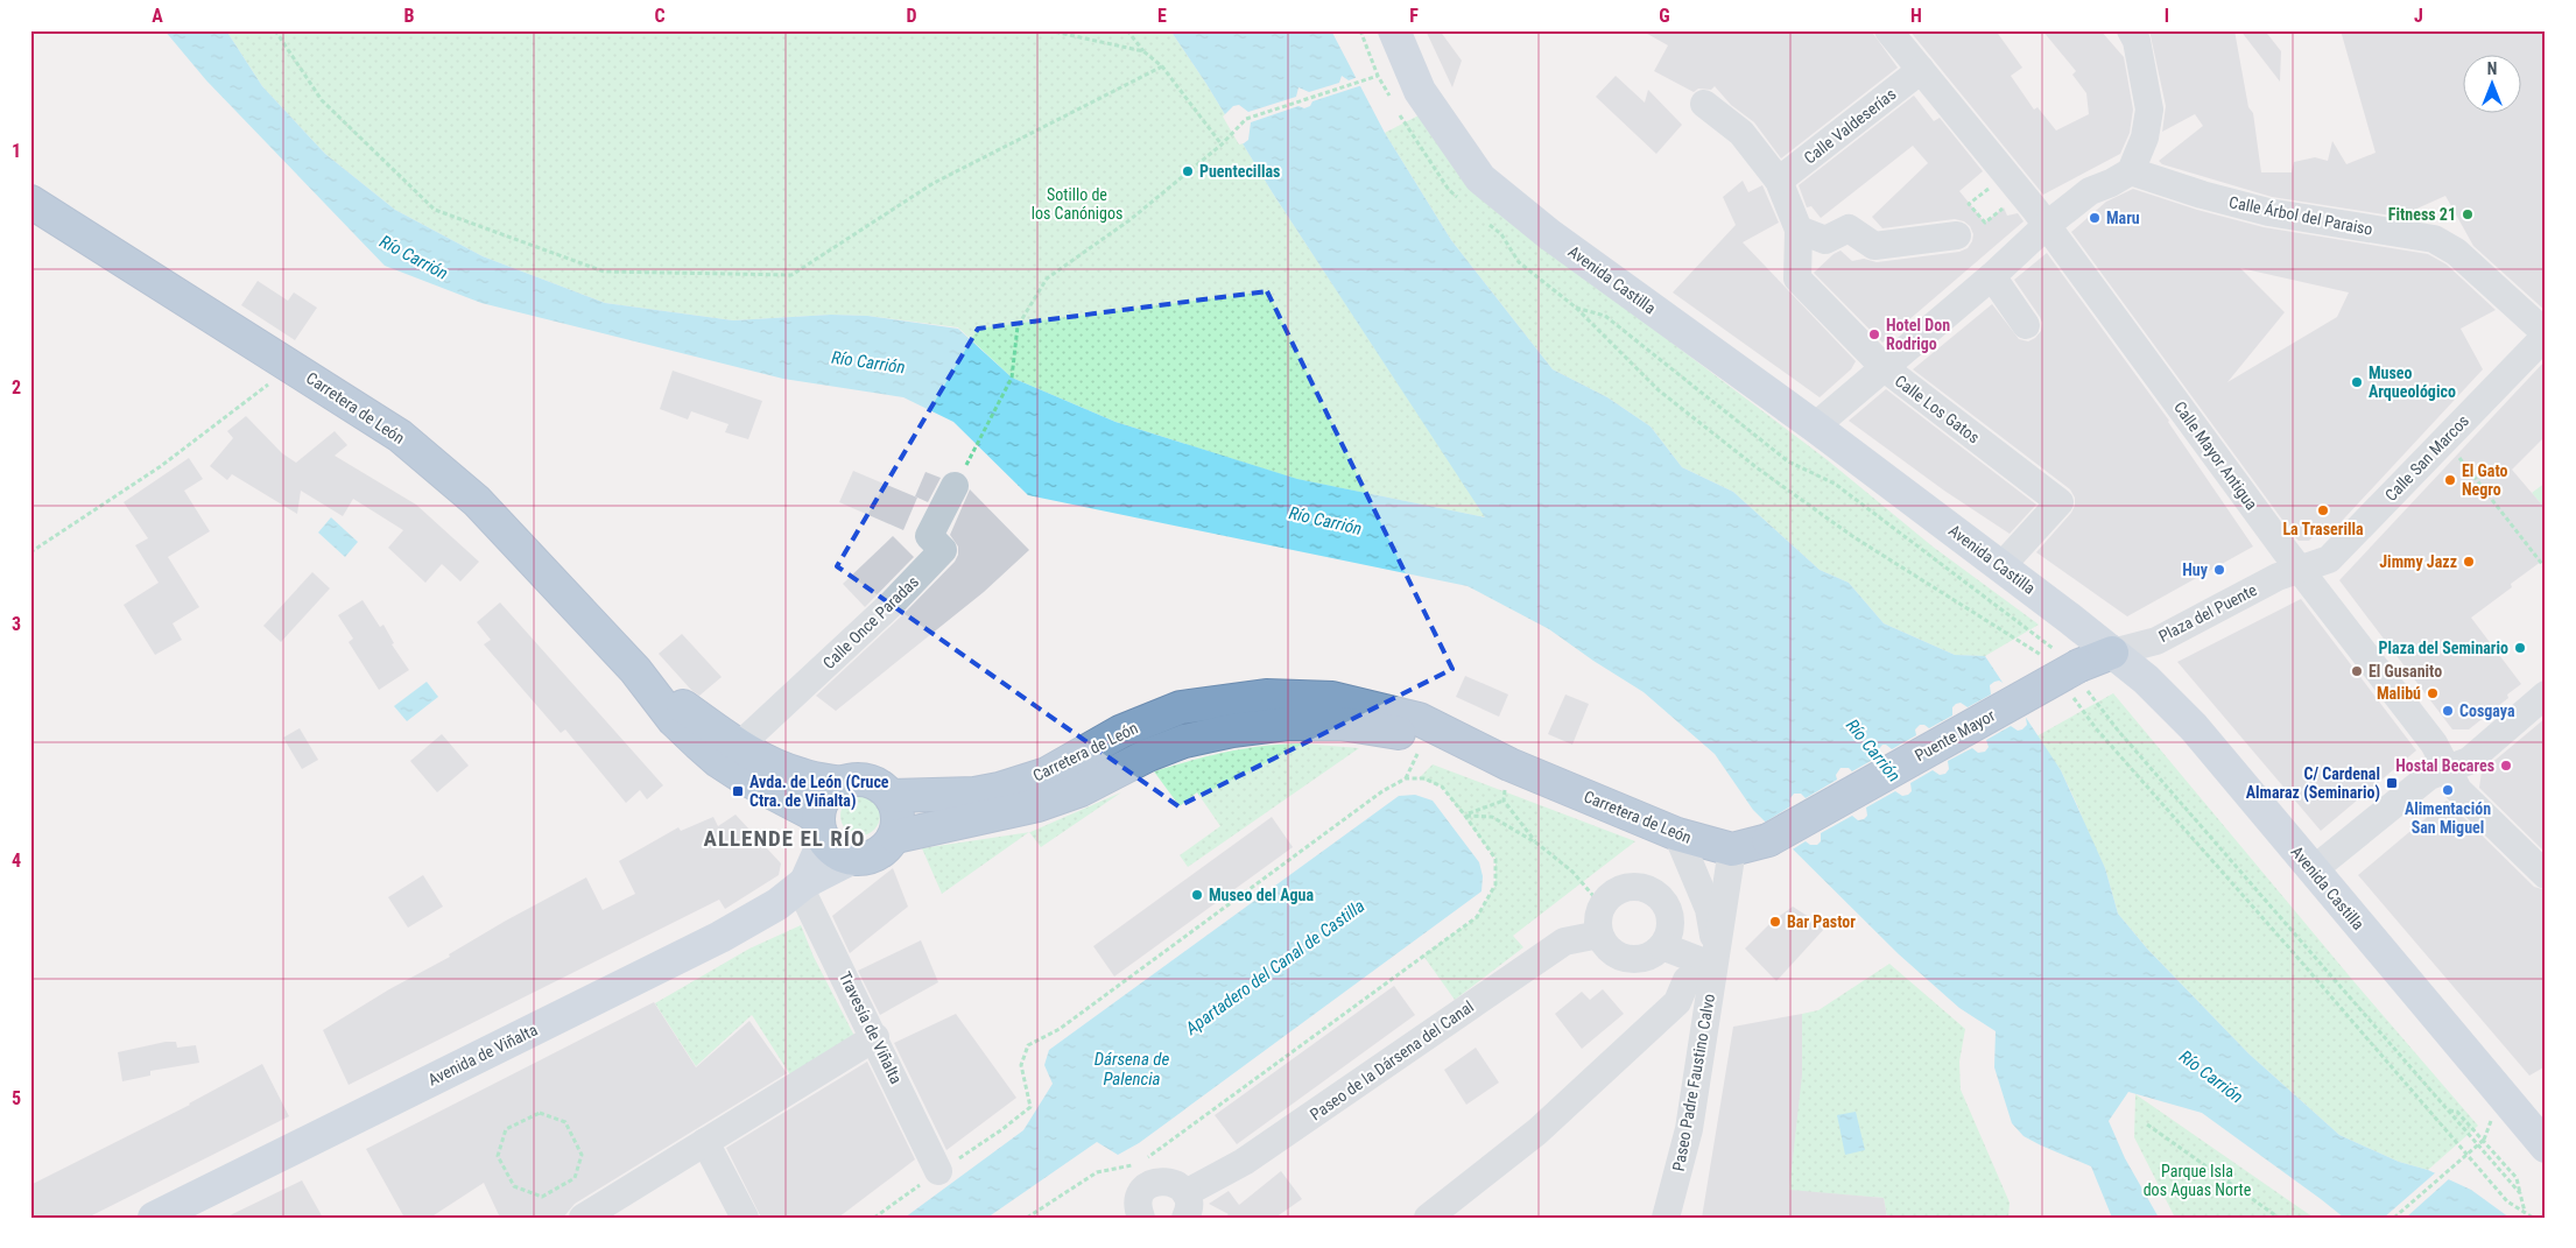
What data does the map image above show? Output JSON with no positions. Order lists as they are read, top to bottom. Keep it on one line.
{"streets":{"highway":["Carretera de León","Puente Mayor"],"main road":["Avenida Castilla","Avenida de Viñalta"],"street":["Calle Valdeserías","Calle Árbol del Paraiso","Calle Los Gatos","Calle Mayor Antigua","Calle San Marcos","Plaza del Puente","Calle Once Paradas","Travesía de Viñalta","Paseo de la Dársena del Canal","Paseo Padre Faustino Calvo"]},"crossings":[["Calle Valdeserías","Calle Mayor Antigua"],["Calle Árbol del Paraiso","Calle San Marcos"],["Avenida Castilla","Calle Los Gatos"],["Avenida Castilla","Plaza del Puente"],["Avenida Castilla","Puente Mayor"],["Carretera de León","Calle Once Paradas"],["Carretera de León","Puente Mayor"],["Carretera de León","Avenida de Viñalta"],["Carretera de León","Paseo Padre Faustino Calvo"],["Calle Mayor Antigua","Calle San Marcos"],["Calle Mayor Antigua","Plaza del Puente"],["Calle San Marcos","Plaza del Puente"],["Plaza del Puente","Puente Mayor"],["Travesía de Viñalta","Avenida de Viñalta"]],"districts":["ALLENDE EL RÍO"],"water":["Río Carrión","Apartadero del Canal de Castilla","Dársena de Palencia"],"parks":["Sotillo de los Canónigos","Parque Isla dos Aguas Norte"],"places":{"other":["Puentecillas","Fitness 21","Maru","Hotel Don Rodrigo","Museo Arqueológico","El Gato Negro","La Traserilla","Jimmy Jazz","Huy","Plaza del Seminario","El Gusanito","Malibú","Cosgaya","Hostal Becares","Alimentación San Miguel","Museo del Agua","Bar Pastor"],"transit":["C/ Cardenal Almaraz (Seminario)","Avda. de León (Cruce Ctra. de Viñalta)"]},"north":"top","grid":{"columns":["A","B","C","D","E","F","G","H","I","J"],"rows":["1","2","3","4","5"]}}
